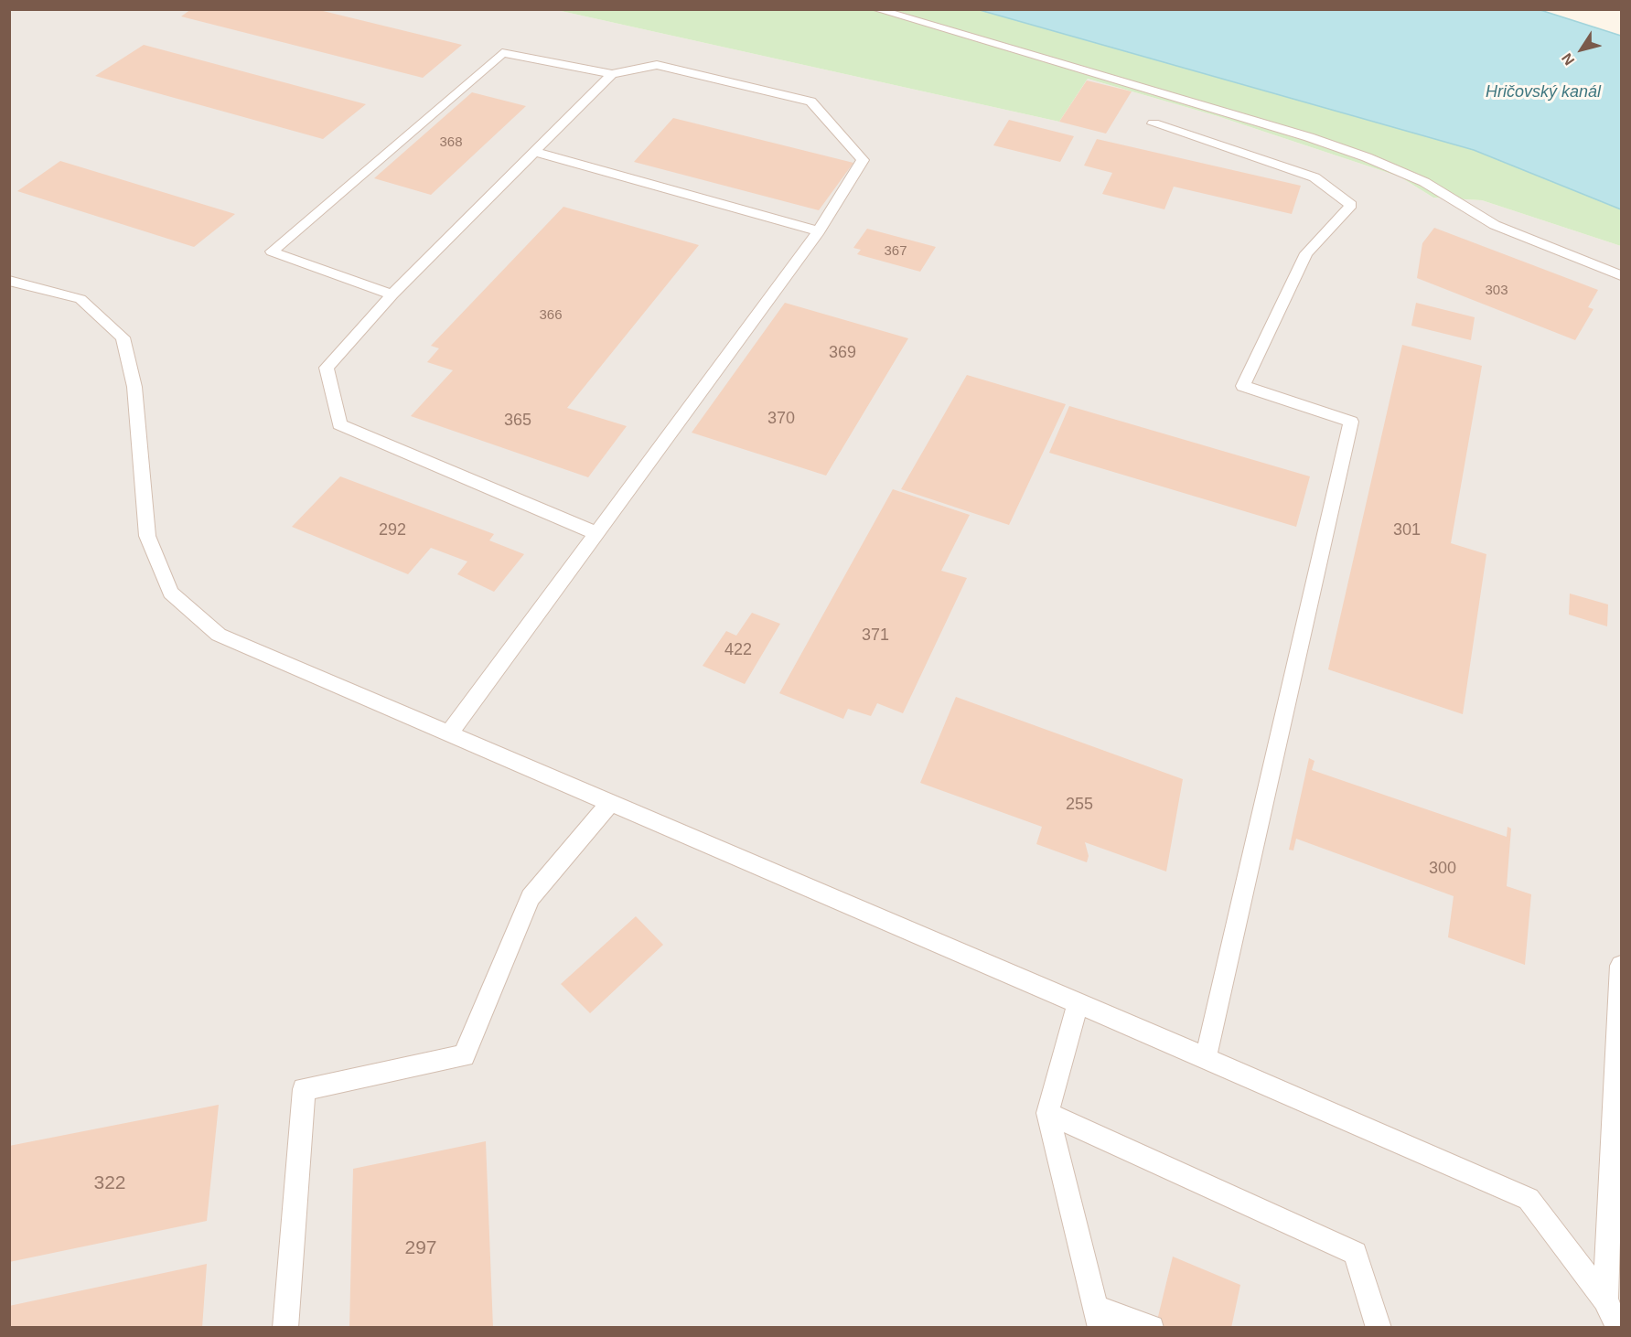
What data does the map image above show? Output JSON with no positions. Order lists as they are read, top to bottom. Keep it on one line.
{"water":["Hričovský kanál"],"house_numbers":["368","367","303","366","369","370","365","292","301","371","422","255","300","322","297"],"north":"bottom left"}
